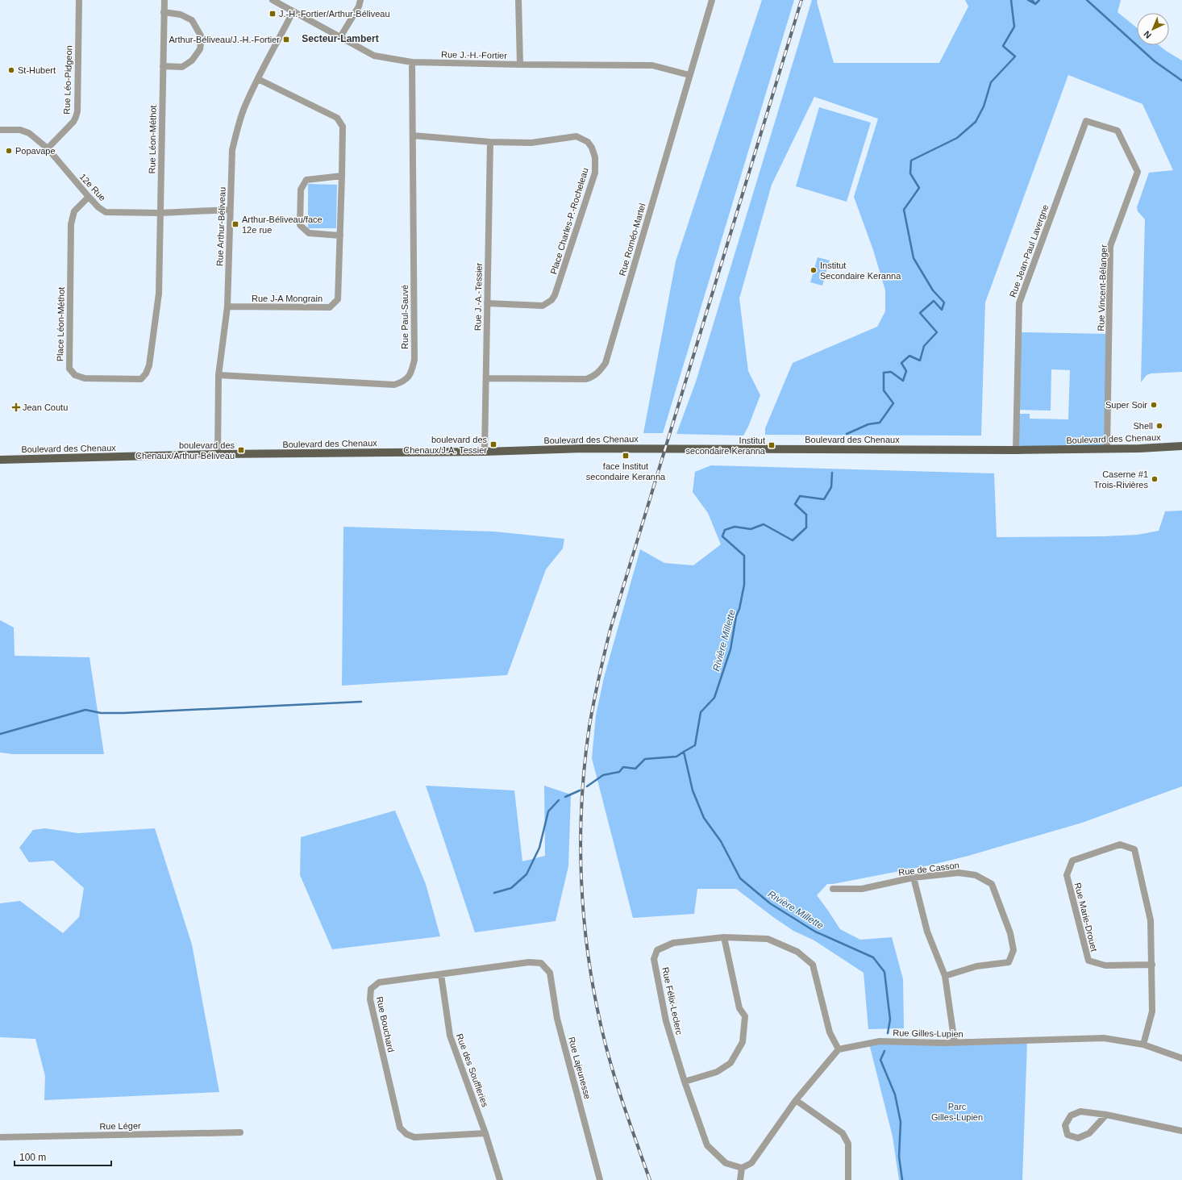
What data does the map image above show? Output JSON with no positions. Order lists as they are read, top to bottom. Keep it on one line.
{"streets":{"main road":["Boulevard des Chenaux"],"street":["Rue J.-H.-Fortier","Rue Léo-Pidgeon","Rue Léon-Méthot","12e Rue","Place Charles-P.-Rocheleau","Rue Arthur-Béliveau","Rue Roméo-Martel","Rue Jean-Paul Lavergne","Rue Vincent-Bélanger","Rue J.-A.-Tessier","Rue J-A Mongrain","Rue Paul-Sauvé","Place Léon-Méthot","Rue de Casson","Rue Marie-Drouet","Rue Félix-Leclerc","Rue Bouchard","Rue Gilles-Lupien","Rue Lajeunesse","Rue des Souffleries","Rue Léger"]},"crossings":[["Rue J.-H.-Fortier","Rue Arthur-Béliveau"],["Rue J.-H.-Fortier","Rue Roméo-Martel"],["Rue J.-H.-Fortier","Rue Paul-Sauvé"],["Rue Léo-Pidgeon","12e Rue"],["Rue Léon-Méthot","12e Rue"],["Rue Léon-Méthot","Place Léon-Méthot"],["12e Rue","Rue Arthur-Béliveau"],["12e Rue","Place Léon-Méthot"],["Place Charles-P.-Rocheleau","Rue J.-A.-Tessier"],["Place Charles-P.-Rocheleau","Rue Paul-Sauvé"],["Rue Arthur-Béliveau","Rue J-A Mongrain"],["Rue Arthur-Béliveau","Rue Paul-Sauvé"],["Rue Arthur-Béliveau","Boulevard des Chenaux"],["Rue Roméo-Martel","Rue J.-A.-Tessier"],["Rue Jean-Paul Lavergne","Rue Vincent-Bélanger"],["Rue Jean-Paul Lavergne","Boulevard des Chenaux"],["Rue Vincent-Bélanger","Boulevard des Chenaux"],["Rue J.-A.-Tessier","Boulevard des Chenaux"],["Rue Marie-Drouet","Rue Gilles-Lupien"],["Rue Félix-Leclerc","Rue Gilles-Lupien"],["Rue Bouchard","Rue Lajeunesse"],["Rue Bouchard","Rue des Souffleries"]],"districts":["Secteur-Lambert"],"water":["Rivière Millette"],"parks":["Parc Gilles-Lupien"],"places":{"transit":["J.-H.-Fortier/Arthur-Béliveau","Arthur-Béliveau/J.-H.-Fortier","Arthur-Béliveau/face 12e rue","boulevard des Chenaux/J.A. Tessier","Institut secondaire Keranna","boulevard des Chenaux/Arthur-Béliveau","face Institut secondaire Keranna"],"other":["St-Hubert","Popavape","Institut Secondaire Keranna","Super Soir","Shell","Caserne #1 Trois-Rivières"],"health":["Jean Coutu"]},"scale_bar":"100 m","north":"bottom left"}
